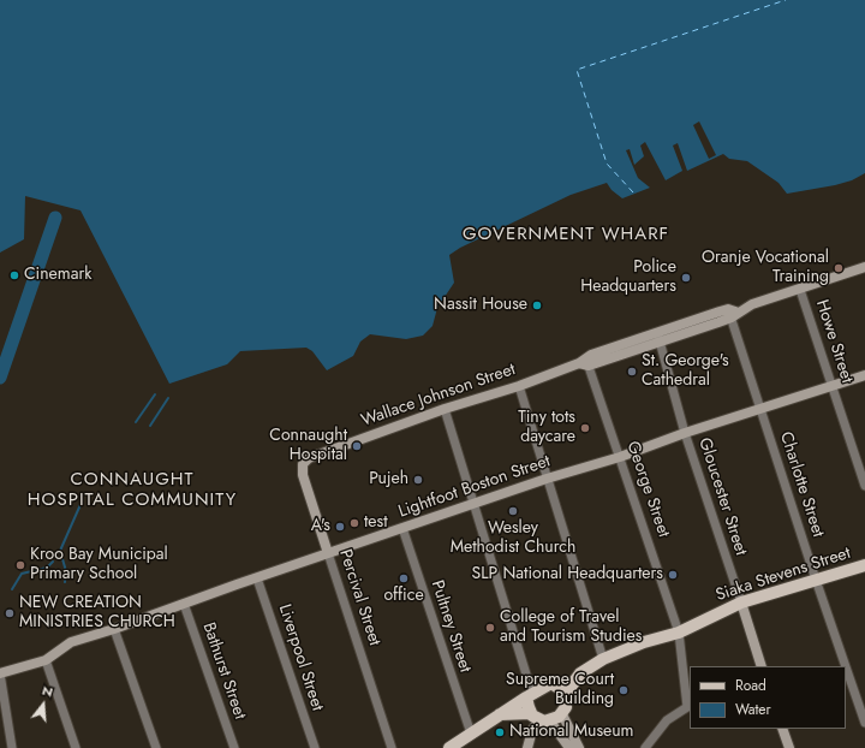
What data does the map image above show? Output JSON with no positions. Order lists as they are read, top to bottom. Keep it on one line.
{"streets":{"main road":["Wallace Johnson Street","Lightfoot Boston Street","Gloucester Street","Siaka Stevens Street","Percival Street"],"street":["Howe Street","Charlotte Street","George Street","Pultney Street","Liverpool Street","Bathurst Street"]},"crossings":[["Howe Street","Wallace Johnson Street"],["Howe Street","Lightfoot Boston Street"],["Wallace Johnson Street","Charlotte Street"],["Wallace Johnson Street","George Street"],["Wallace Johnson Street","Gloucester Street"],["Wallace Johnson Street","Percival Street"],["Charlotte Street","Lightfoot Boston Street"],["Charlotte Street","Siaka Stevens Street"],["Lightfoot Boston Street","George Street"],["Lightfoot Boston Street","Gloucester Street"],["Lightfoot Boston Street","Percival Street"],["Lightfoot Boston Street","Pultney Street"],["Lightfoot Boston Street","Liverpool Street"],["Lightfoot Boston Street","Bathurst Street"],["George Street","Siaka Stevens Street"],["Gloucester Street","Siaka Stevens Street"]],"districts":["GOVERNMENT WHARF","CONNAUGHT HOSPITAL COMMUNITY"],"places":["Oranje Vocational Training","Cinemark","Police Headquarters","Nassit House","St. George's Cathedral","Tiny tots daycare","Connaught Hospital","Pujeh","Wesley Methodist Church","test","A's","Kroo Bay Municipal Primary School","SLP National Headquarters","office","NEW CREATION MINISTRIES CHURCH","College of Travel and Tourism Studies","Supreme Court Building","National Museum"],"legend":["Road","Water"],"north":"top"}
